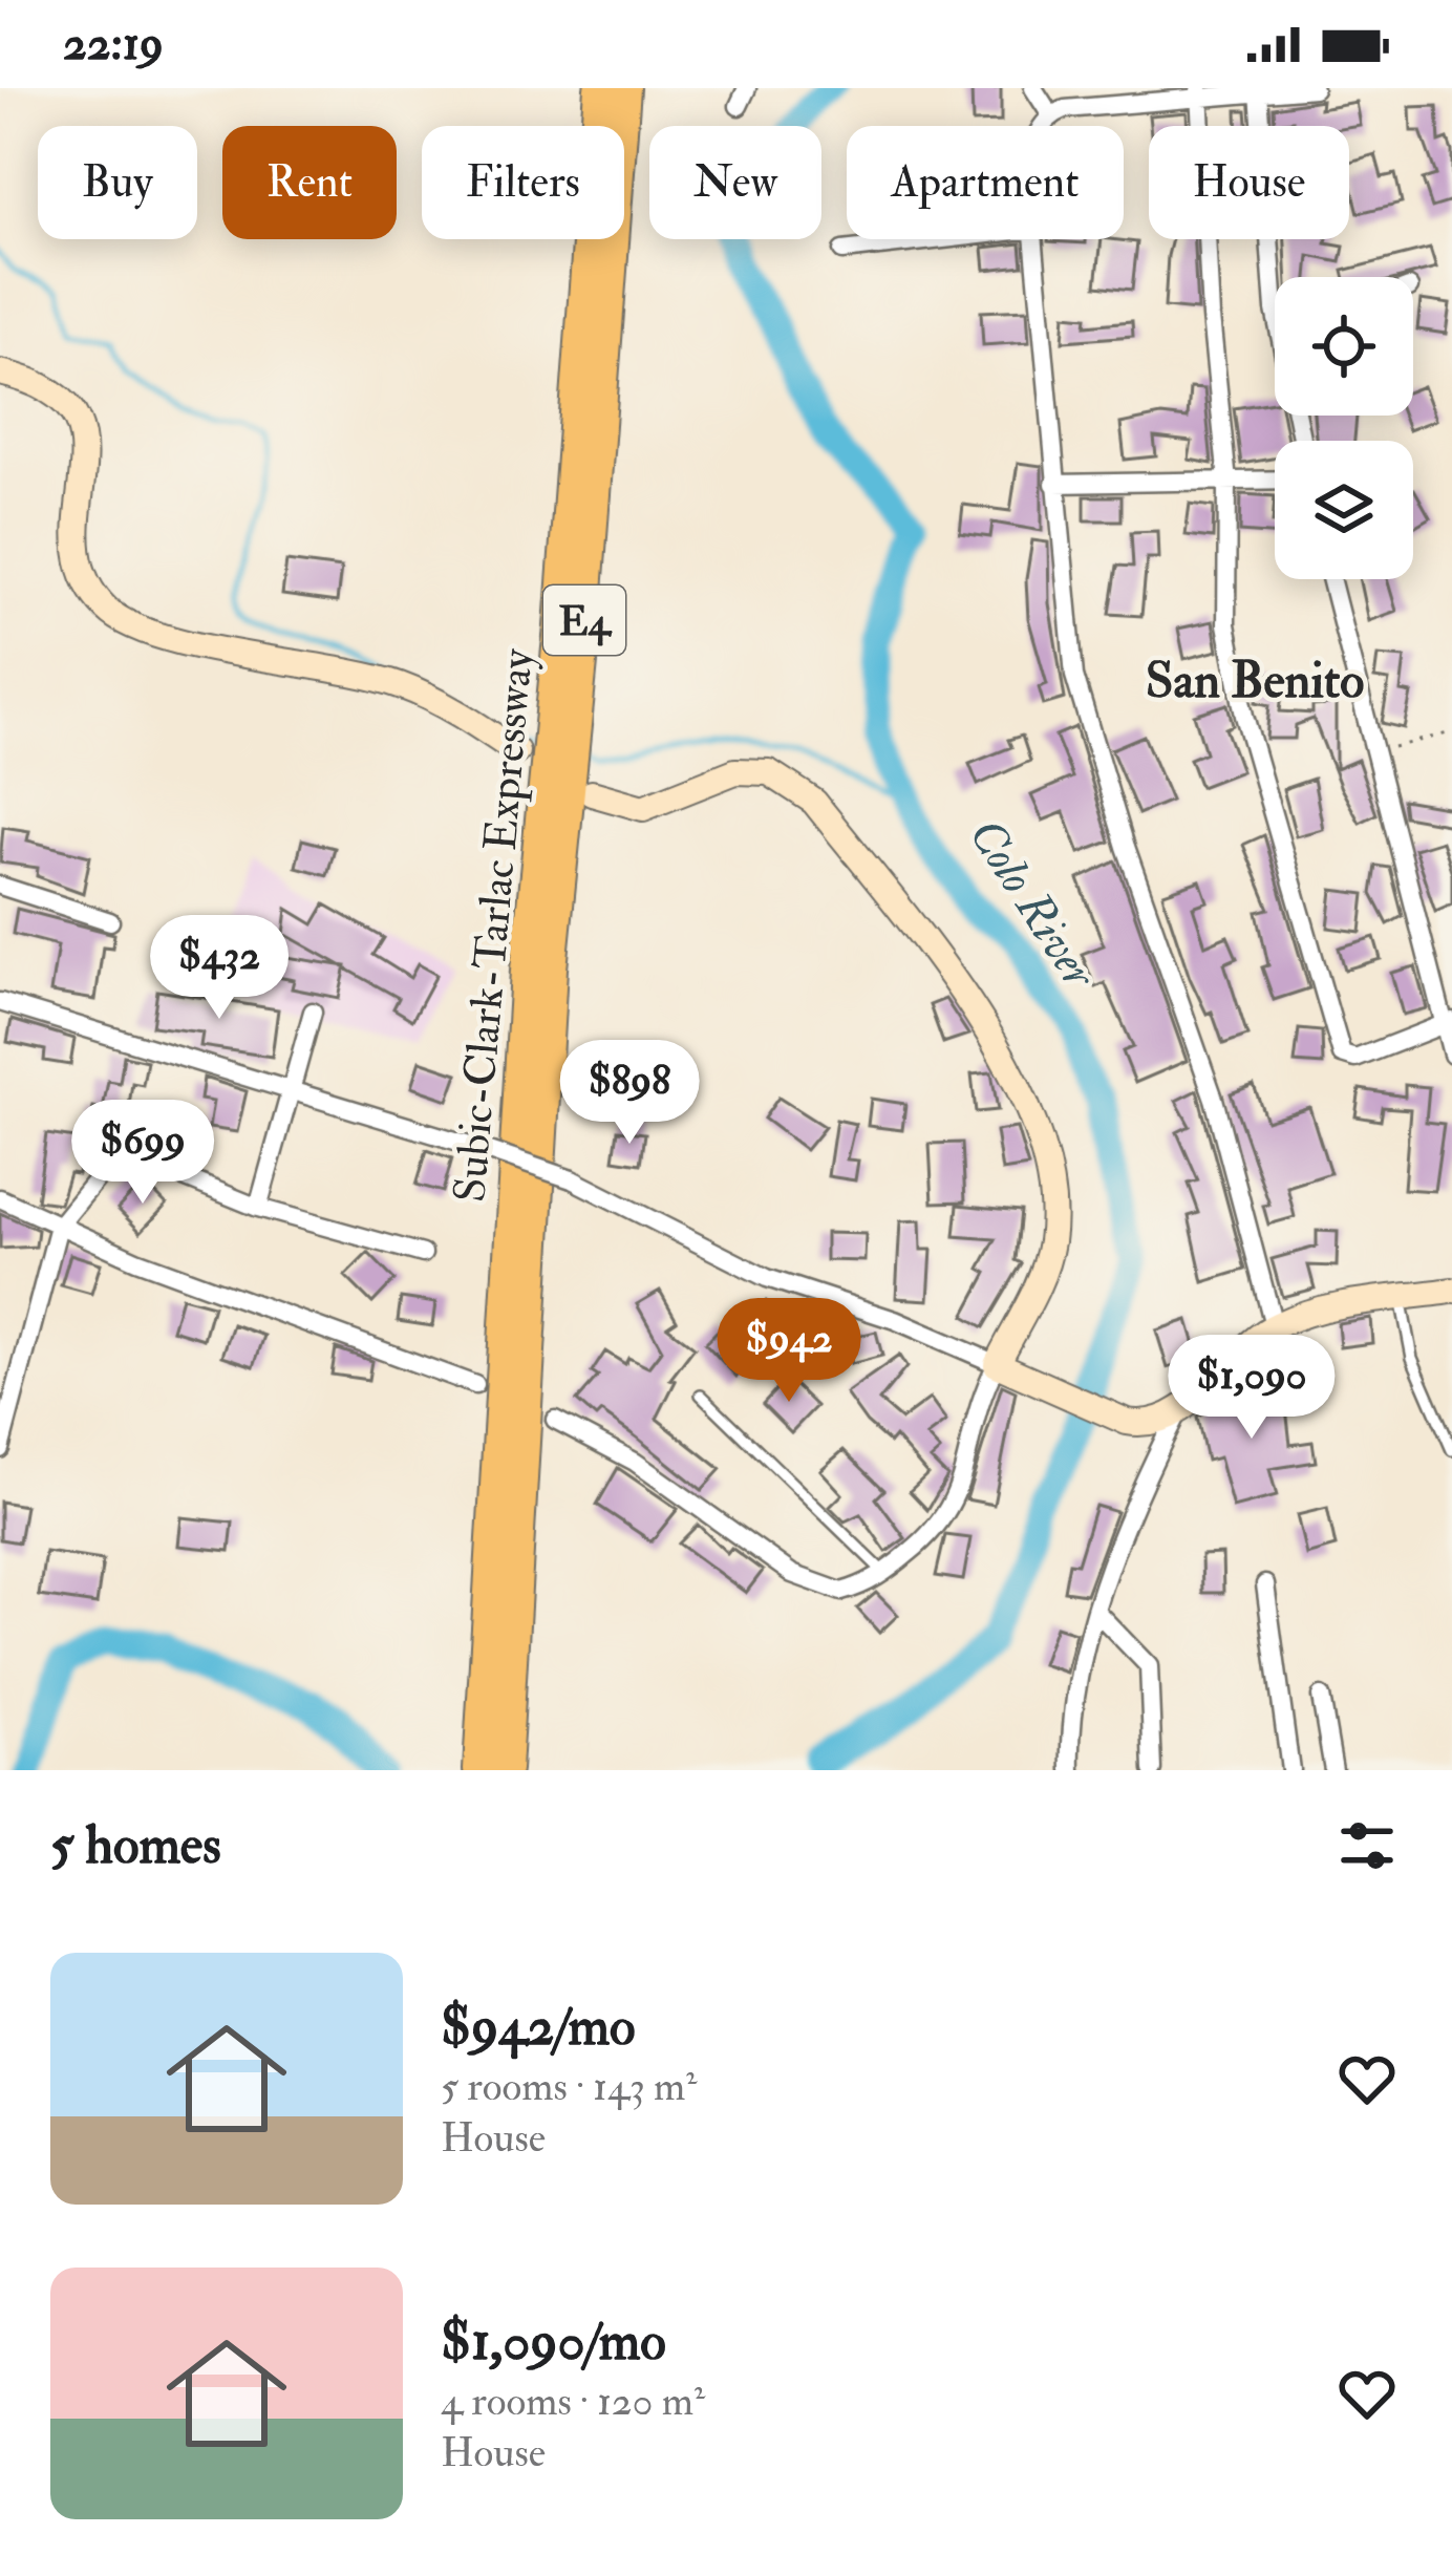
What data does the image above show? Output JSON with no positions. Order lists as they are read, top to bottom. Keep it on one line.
{"streets":{"highway":["E4","Subic-Clark-Tarlac Expressway"]},"districts":["San Benito"],"water":["Colo River"],"page":{"status":"22:19","chip":["Buy","Rent","Filters","New","Apartment","House"],"price":["$432","$898","$699","$942","$1,090"],"heading":"5 homes","list":[{"name":"$942/mo","note":"5 rooms · 143 m² · House"},{"name":"$1,090/mo","note":"4 rooms · 120 m² · House"}]}}
